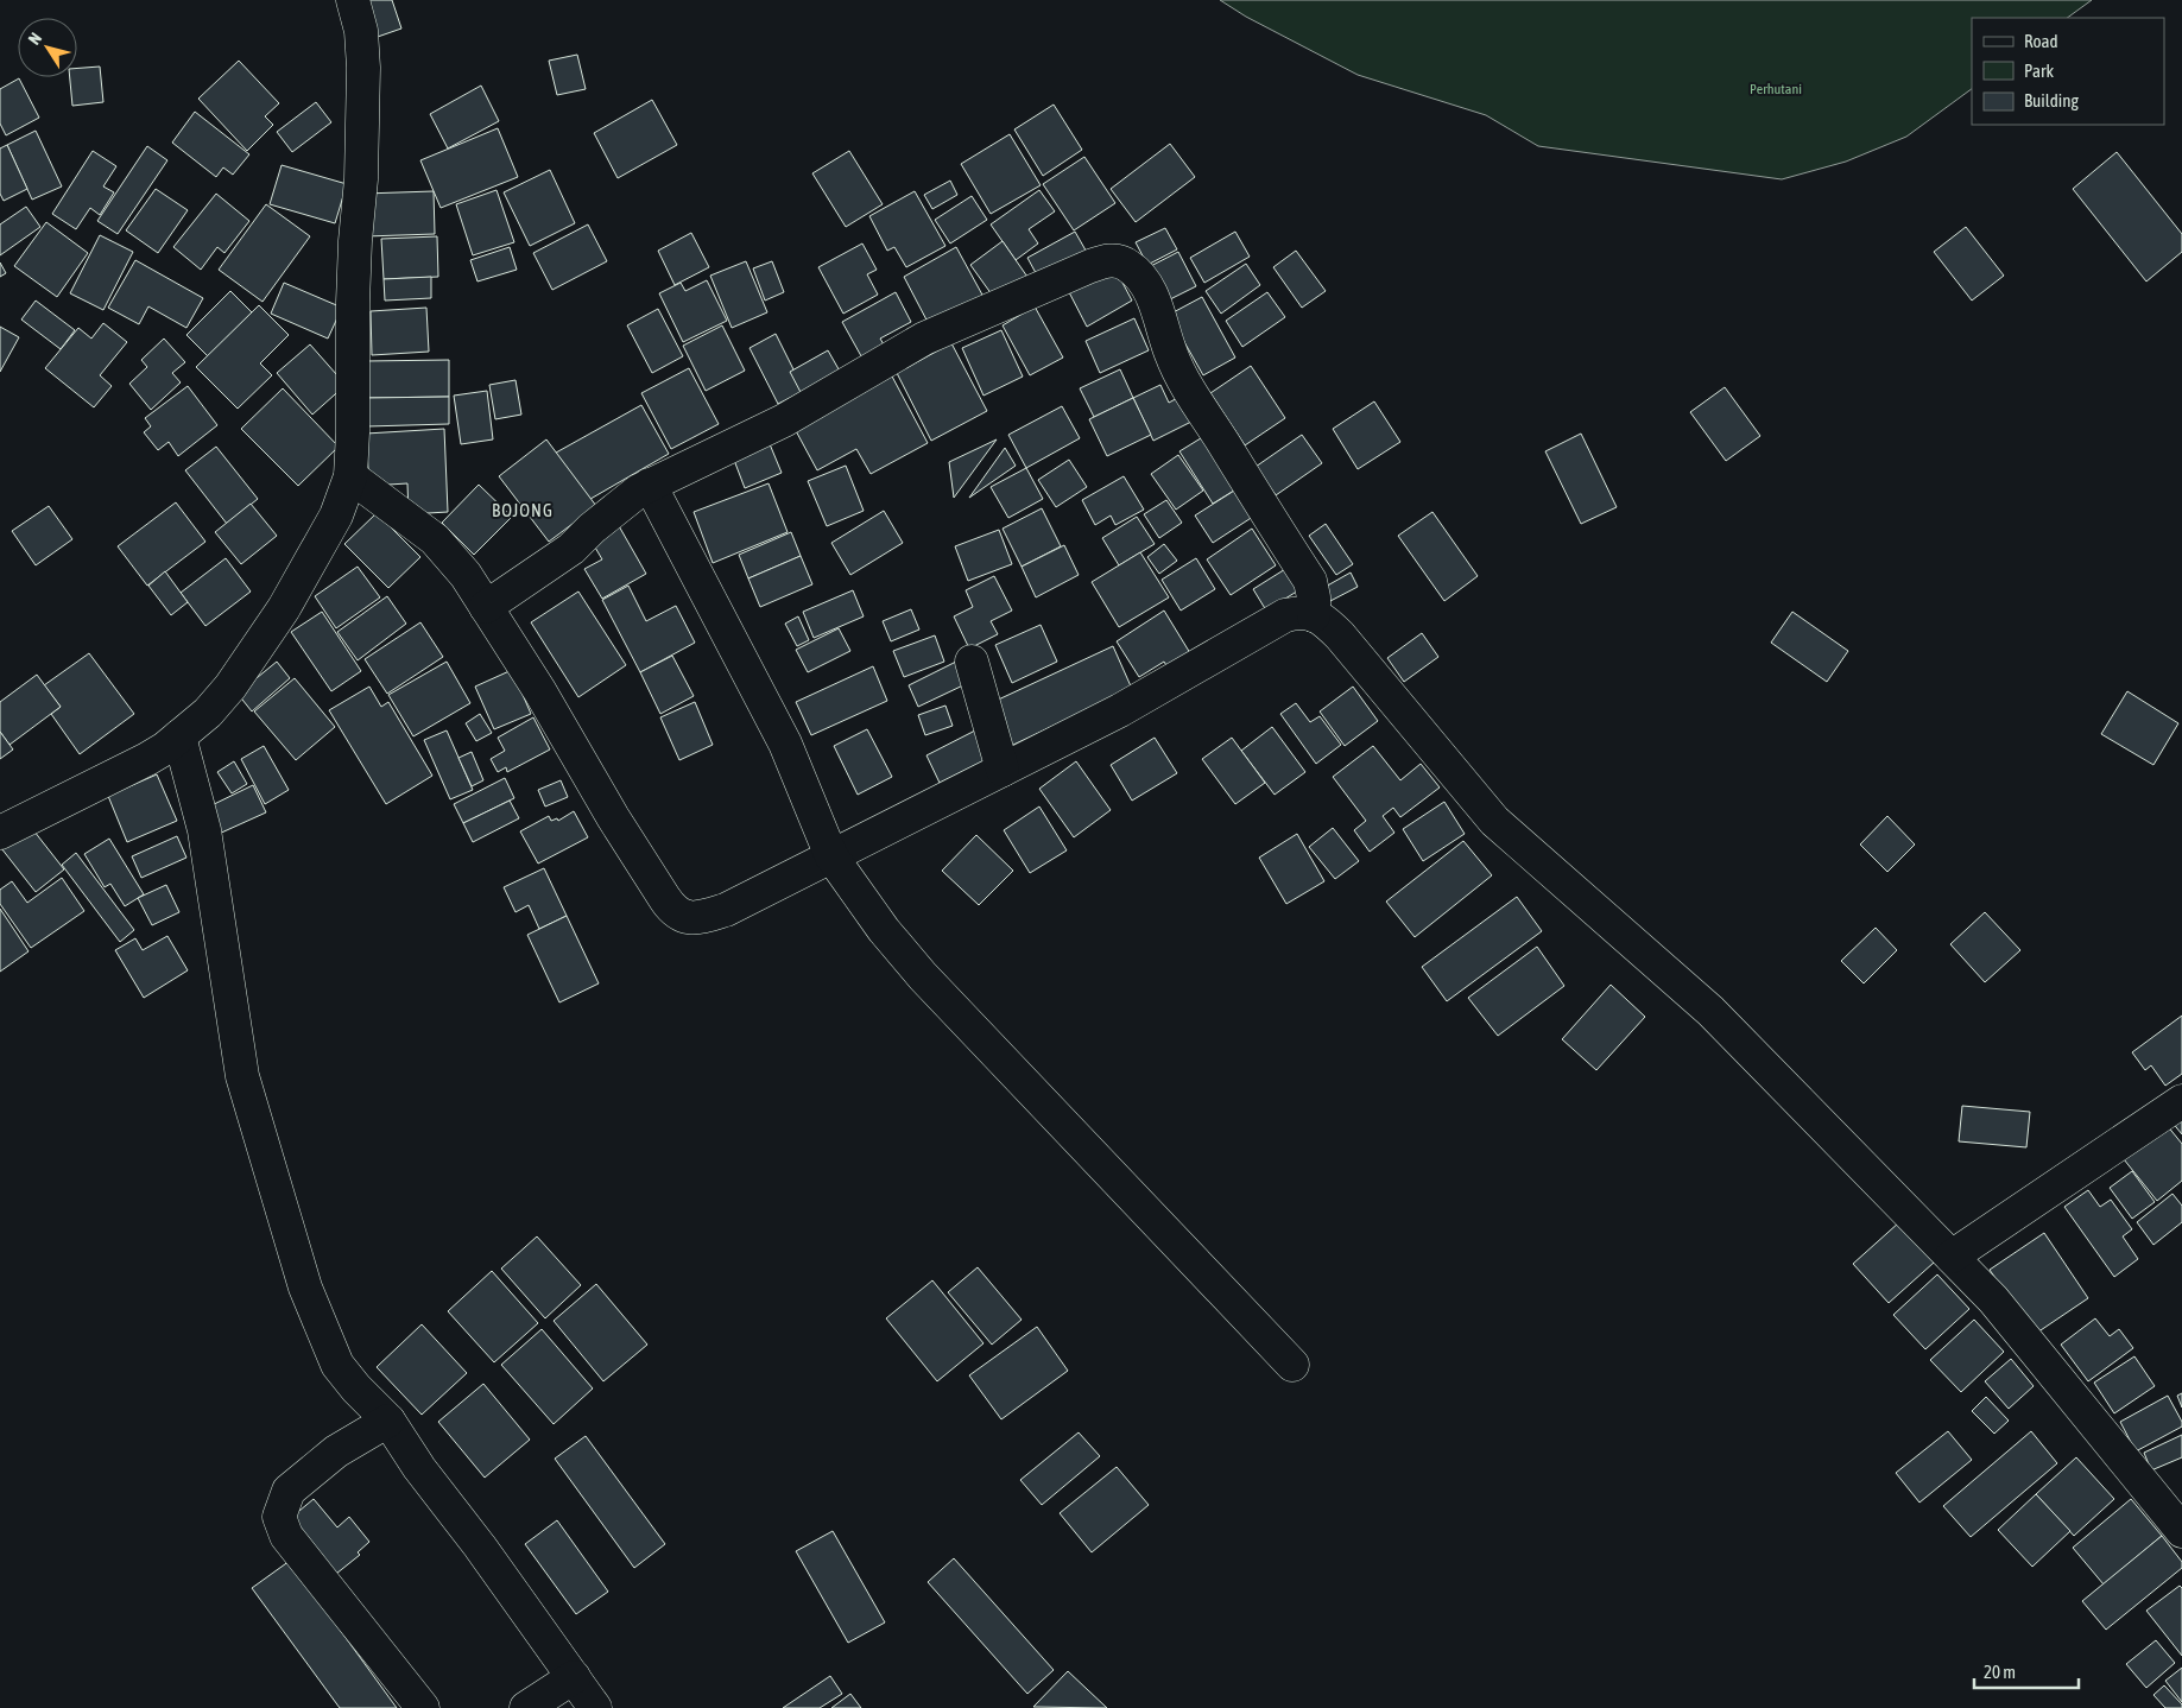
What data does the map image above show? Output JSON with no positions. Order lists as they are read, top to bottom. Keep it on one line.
{"districts":["BOJONG"],"parks":["Perhutani"],"legend":["Road","Park","Building"],"scale_bar":"20 m","north":"top left"}
